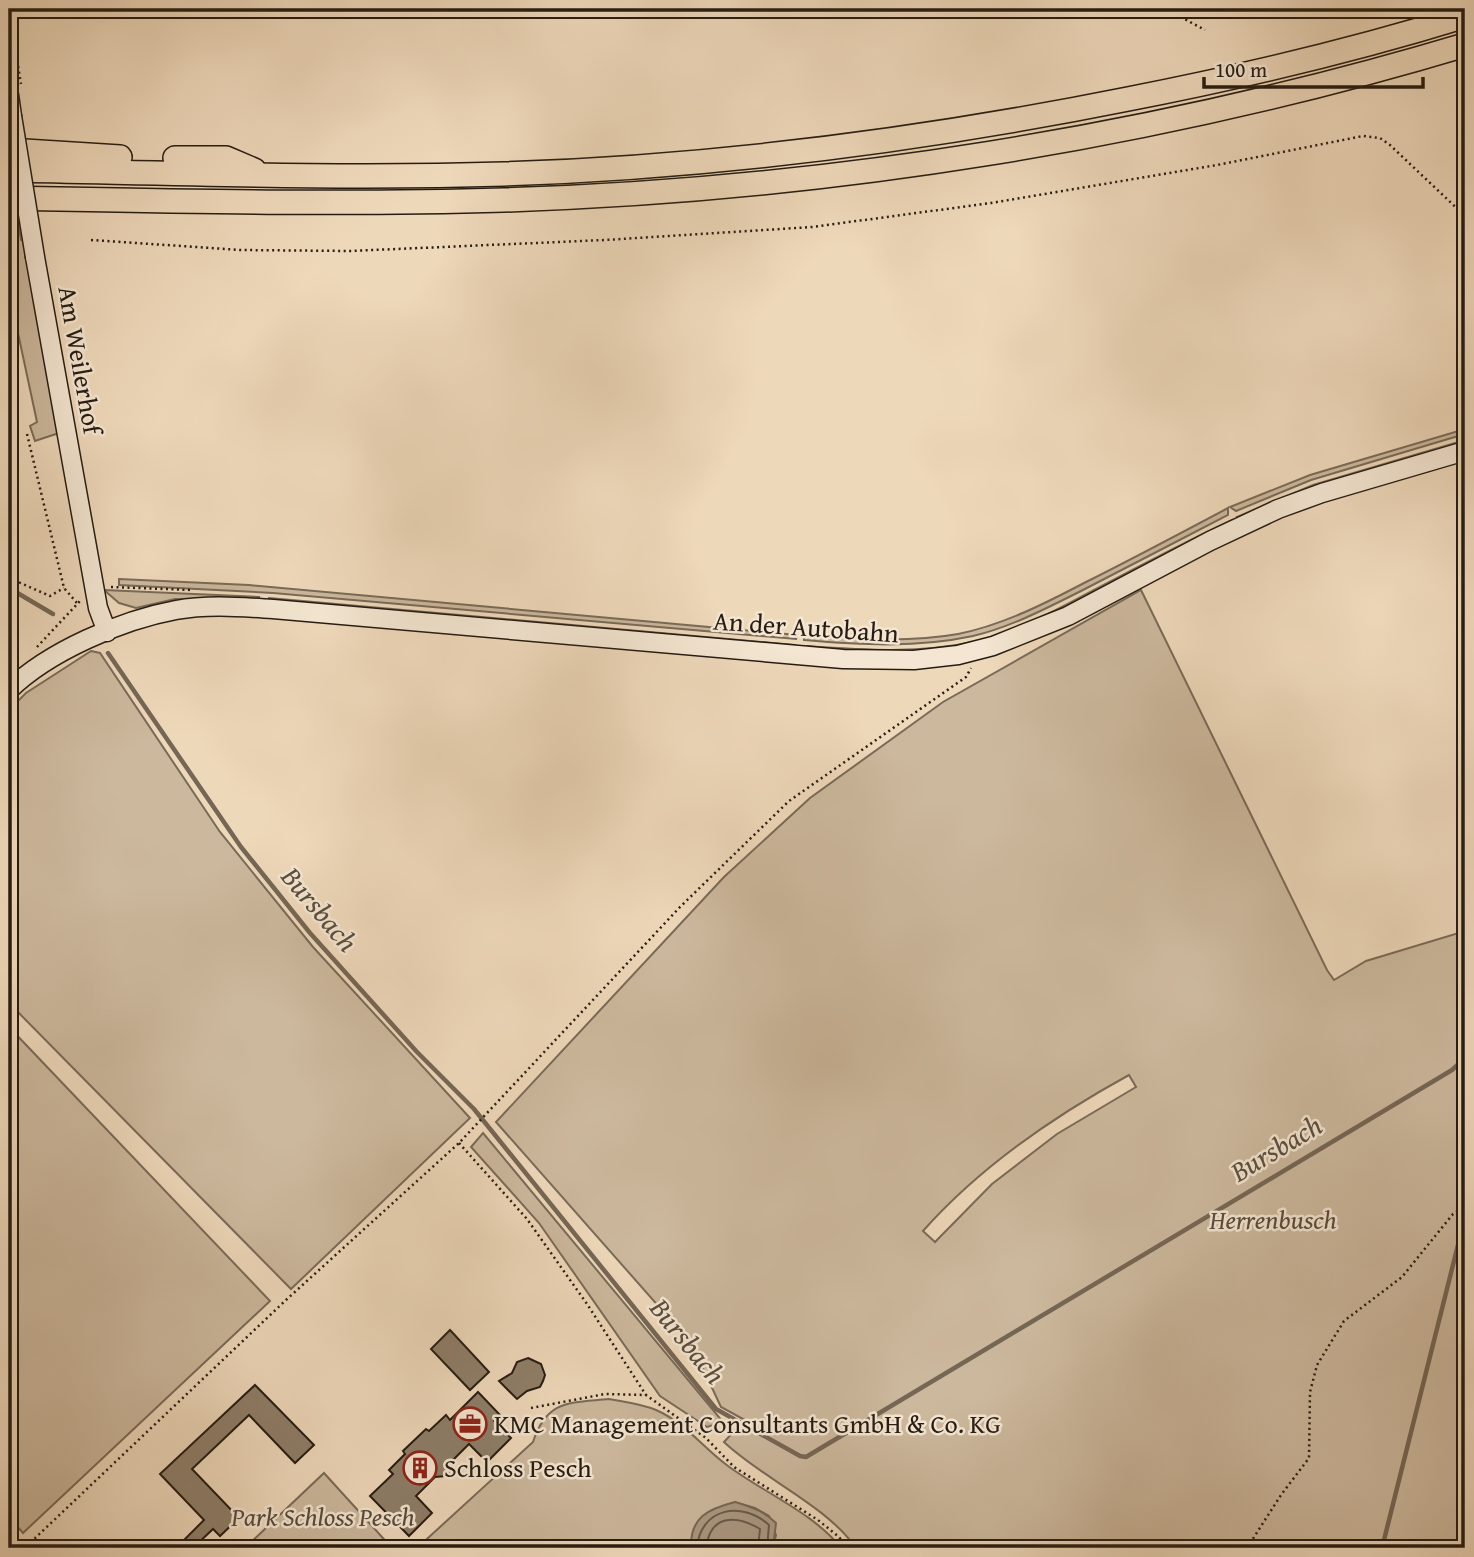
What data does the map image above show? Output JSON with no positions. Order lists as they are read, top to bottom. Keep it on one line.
{"streets":{"main road":["Am Weilerhof","An der Autobahn"]},"crossings":[["Am Weilerhof","An der Autobahn"]],"water":["Bursbach"],"parks":["Herrenbusch","Park Schloss Pesch"],"places":{"office":["KMC Management Consultants GmbH & Co. KG"],"building":["Schloss Pesch"]},"scale_bar":"100 m"}
